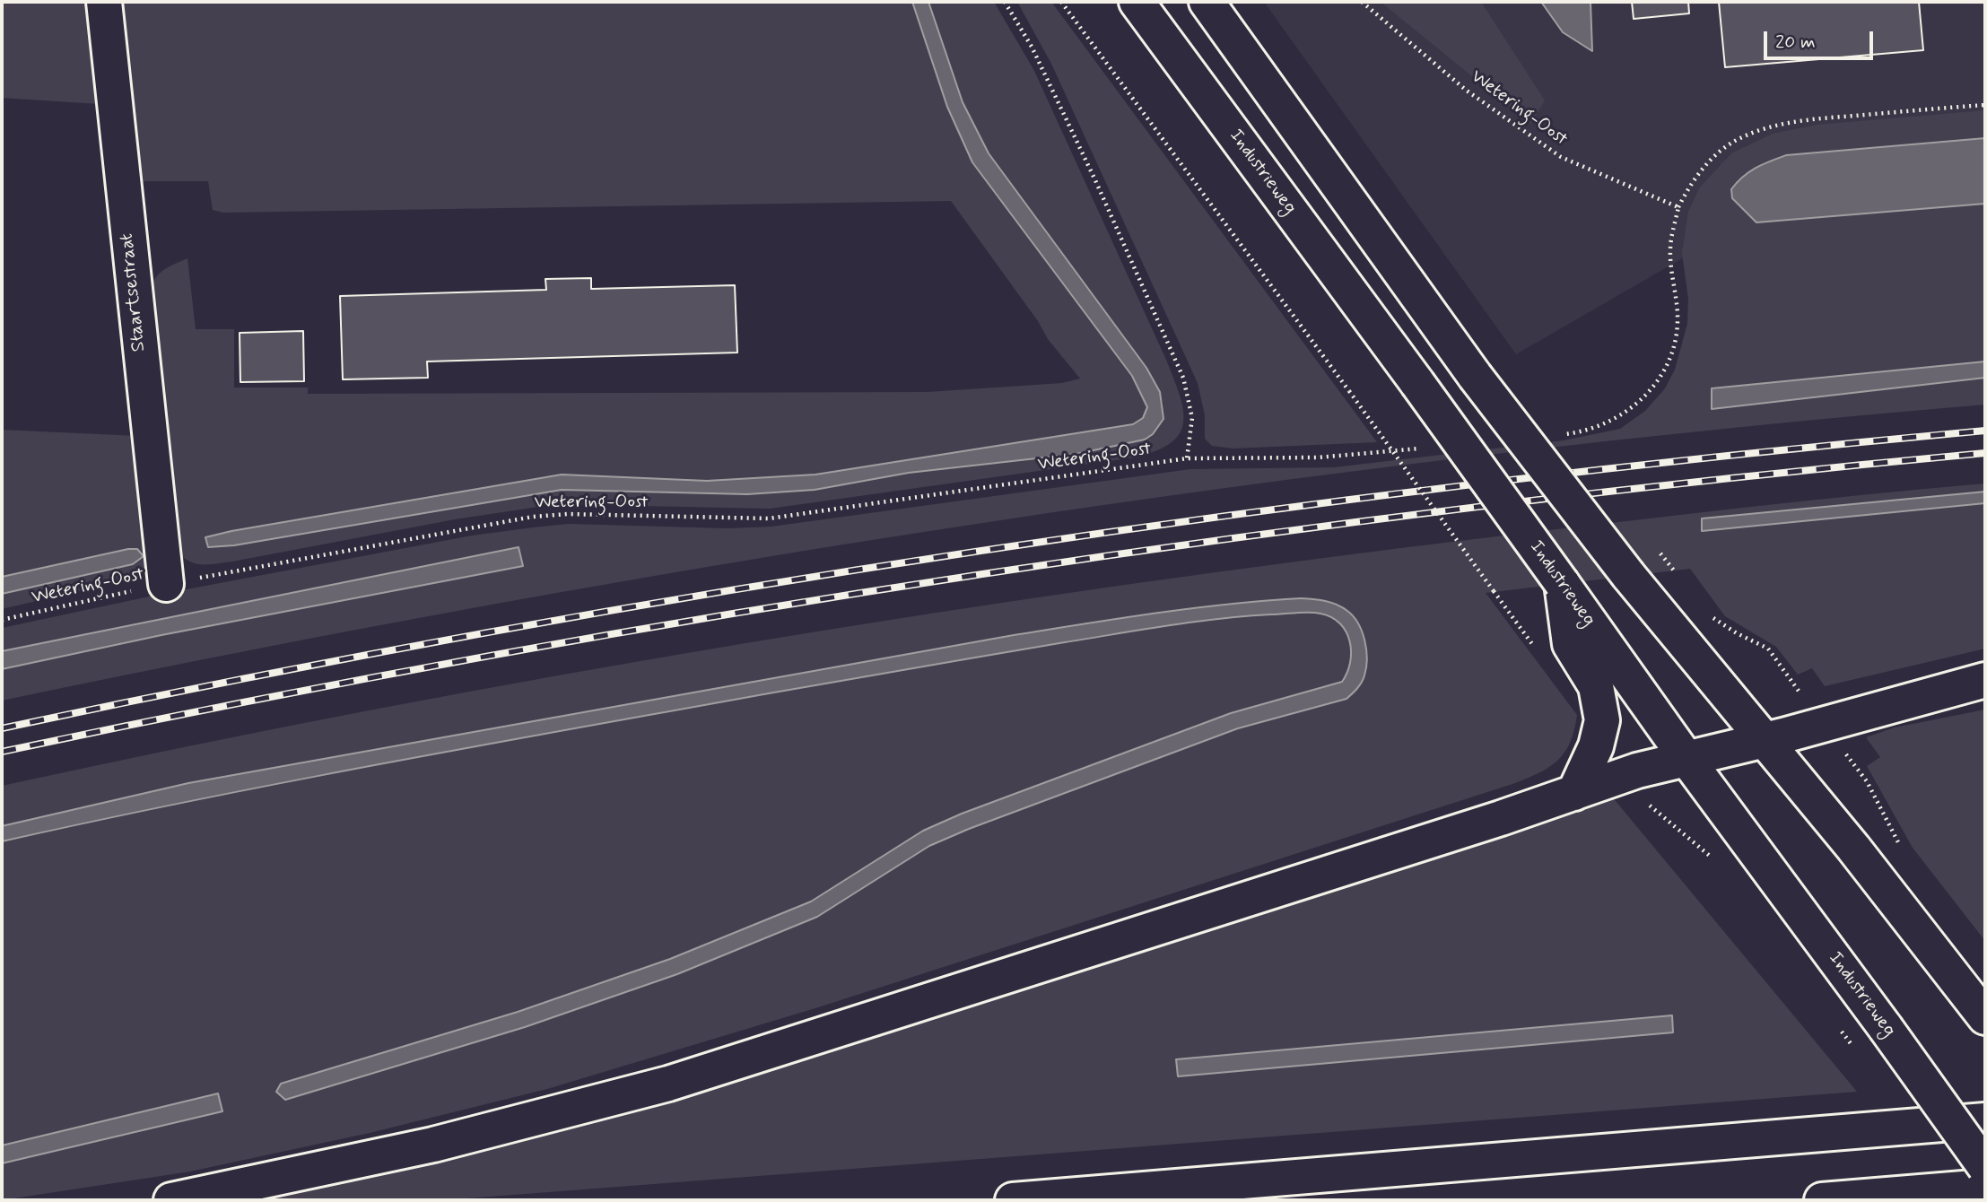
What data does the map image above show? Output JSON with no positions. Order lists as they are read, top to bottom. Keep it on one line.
{"streets":{"main road":["Industrieweg","Staartsestraat"],"path":["Wetering-Oost"]},"crossings":[["Wetering-Oost","Staartsestraat"]],"scale_bar":"20 m"}
